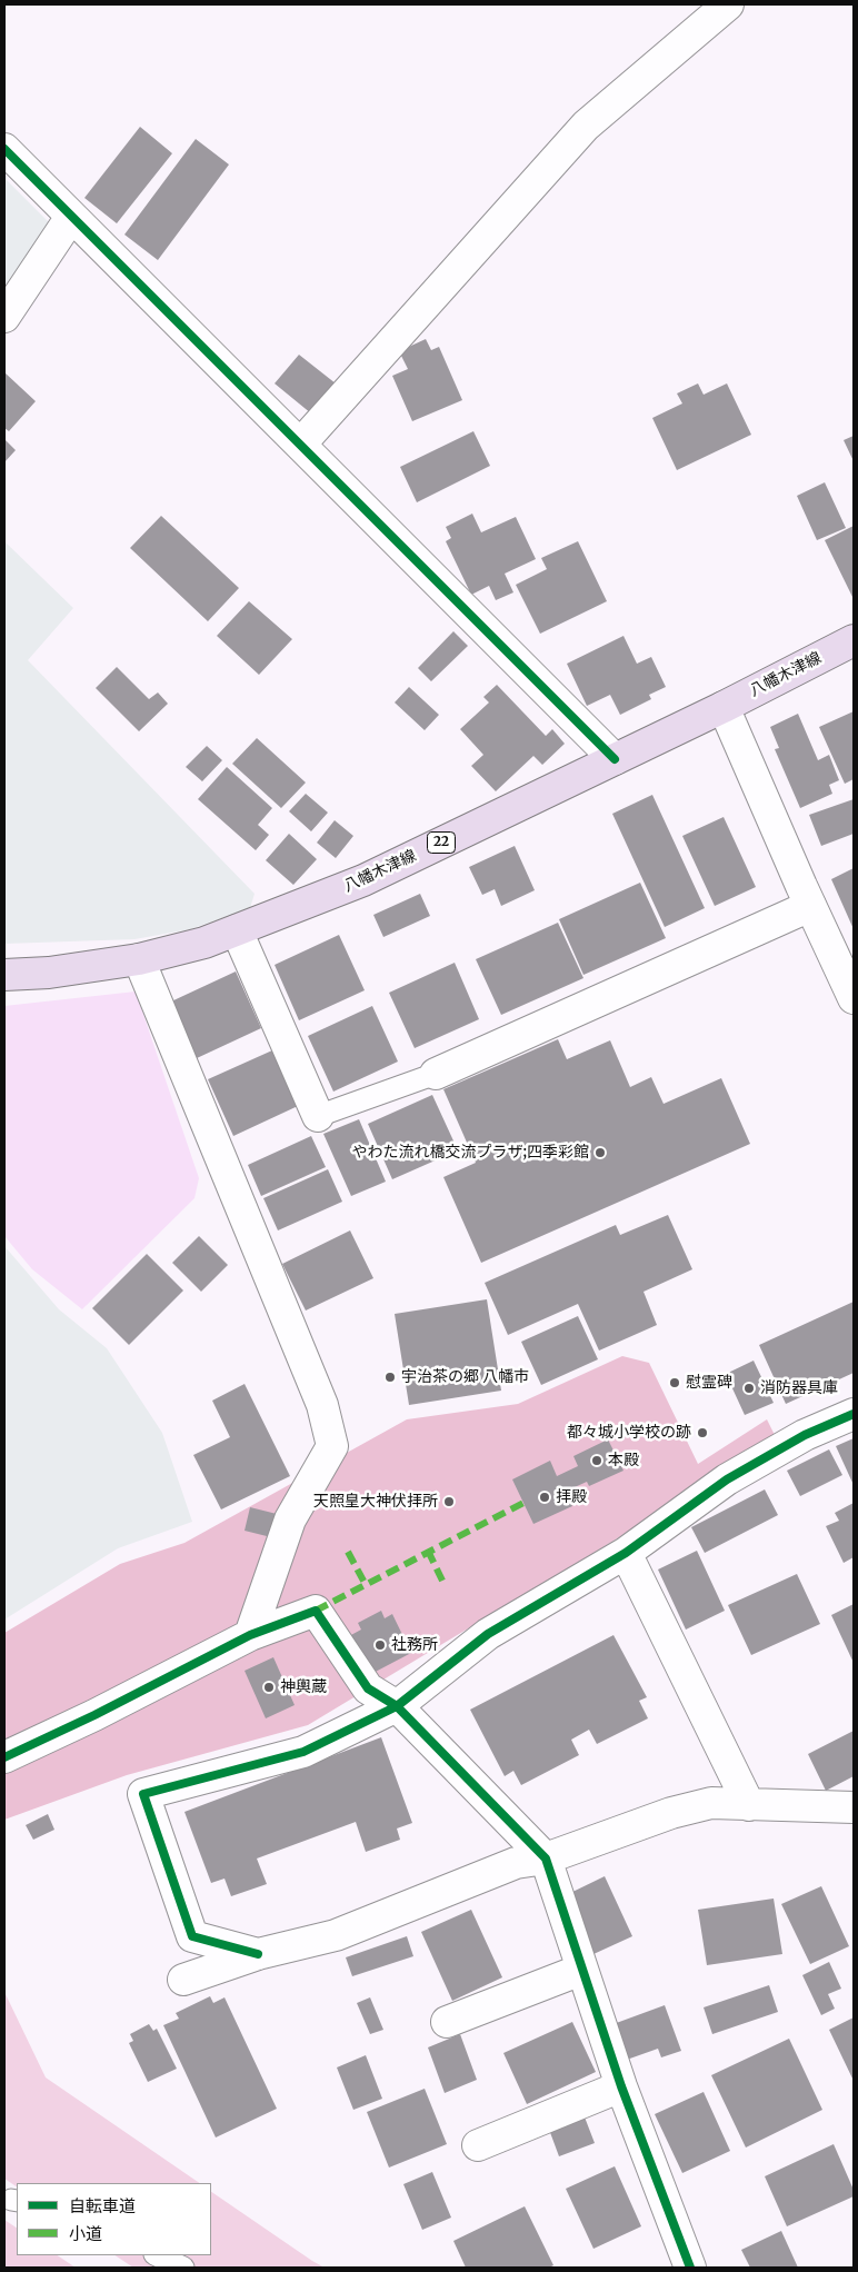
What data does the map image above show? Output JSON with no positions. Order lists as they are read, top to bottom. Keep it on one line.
{"streets":{"main road":["八幡木津線","22"]},"places":["やわた流れ橋交流プラザ;四季彩館","宇治茶の郷 八幡市","慰霊碑","消防器具庫","都々城小学校の跡","本殿","拝殿","天照皇大神伏拝所","社務所","神輿蔵"],"legend":["自転車道","小道"]}
